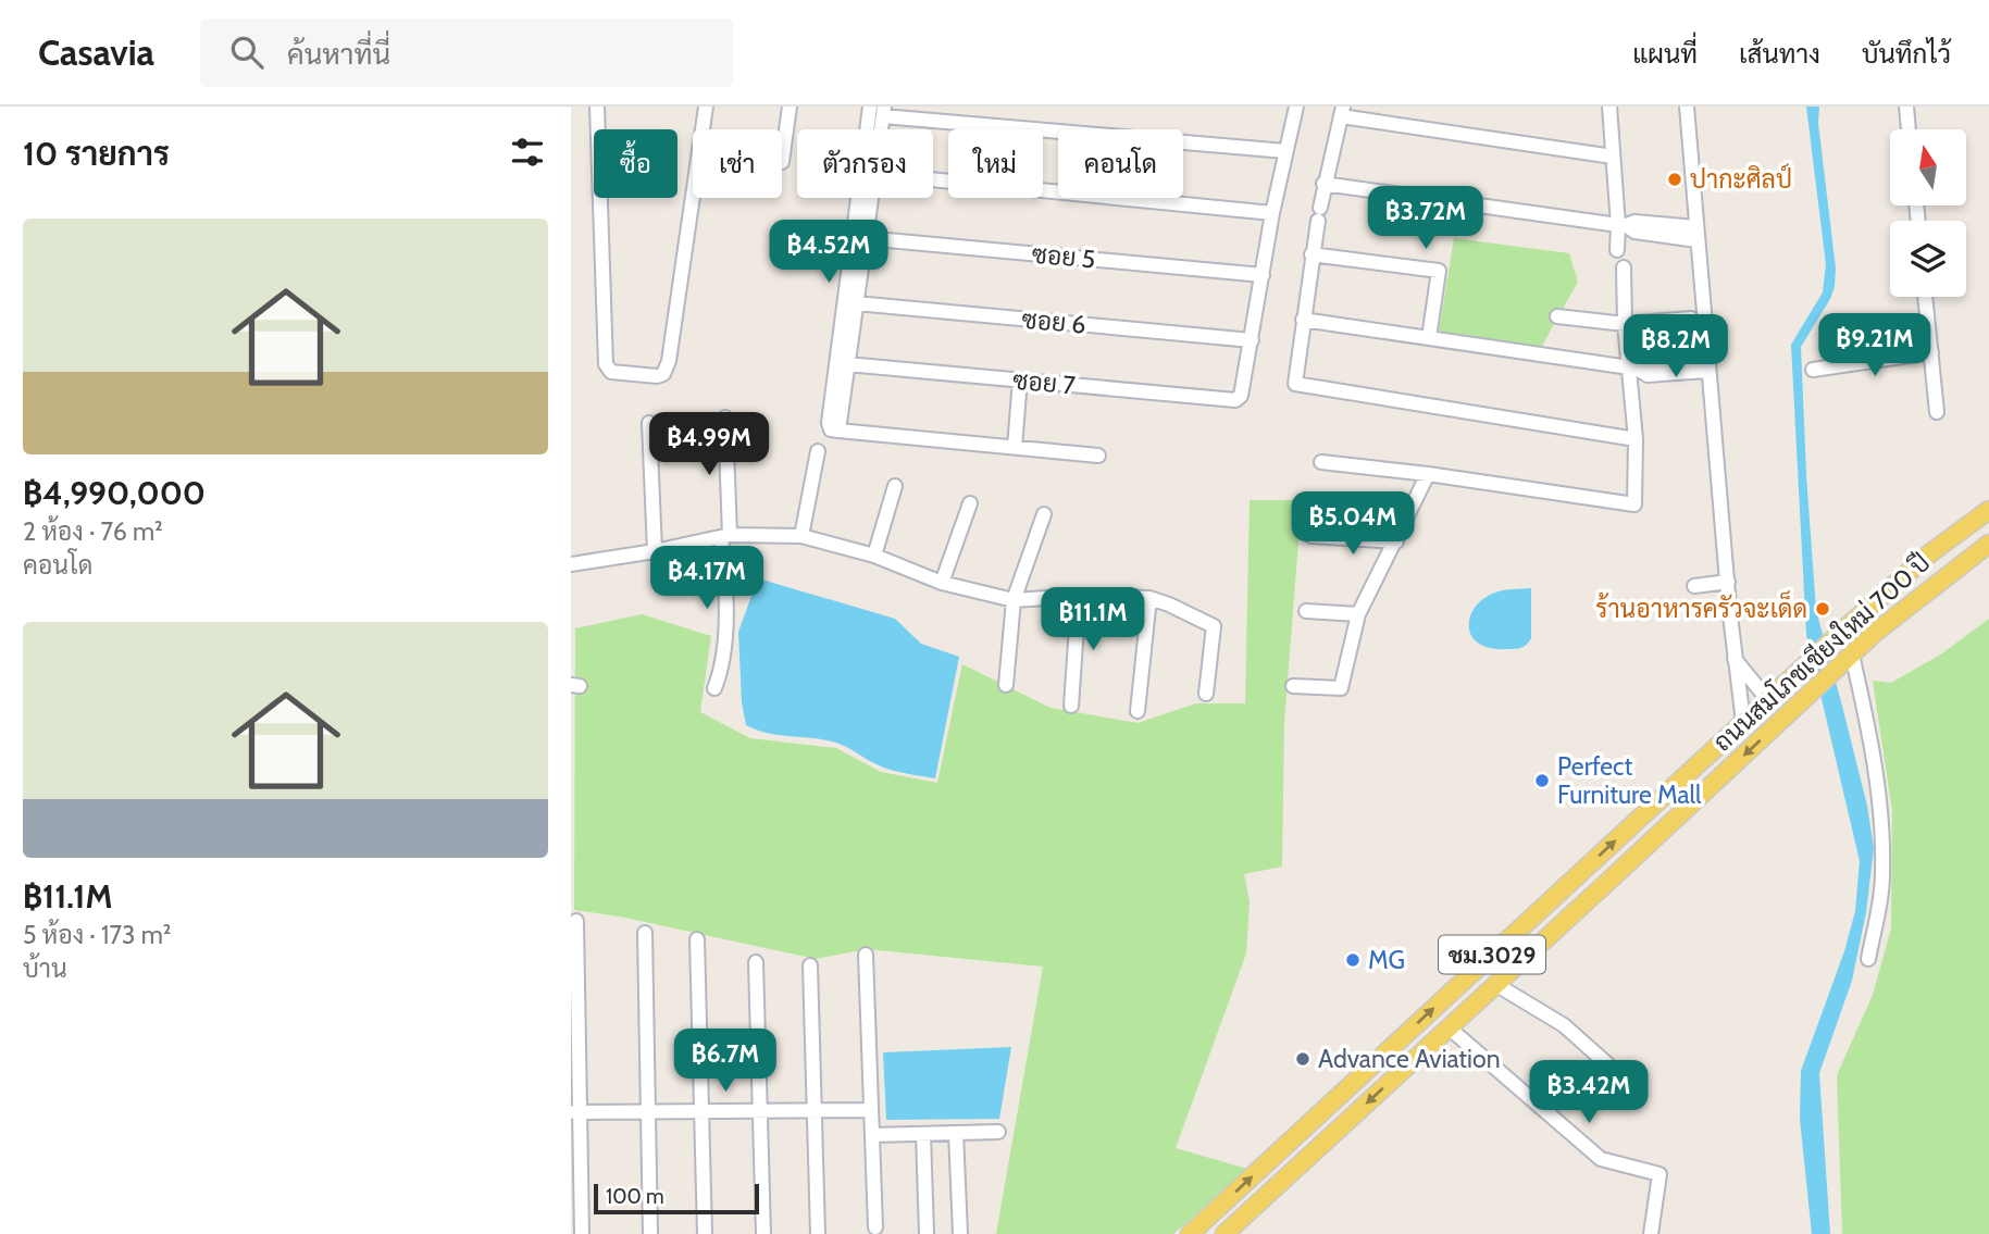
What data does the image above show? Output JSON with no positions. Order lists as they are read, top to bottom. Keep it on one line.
{"streets":{"main road":["ถนนสมโภชเชียงใหม่ 700 ปี","ชม.3029"],"street":["ซอย 5","ซอย 6","ซอย 7"]},"crossings":[["ซอย 6","ซอย 7"]],"places":["ปากะศิลป์","ร้านอาหารครัวจะเด็ด","Perfect Furniture Mall","MG","Advance Aviation"],"scale_bar":"100 m","north":"top","page":{"header":"Casavia","search":"ค้นหาที่นี่","nav":["แผนที่","เส้นทาง","บันทึกไว้"],"heading":"10 รายการ","chip":["ซื้อ","เช่า","ตัวกรอง","ใหม่","คอนโด"],"price":["฿3.72M","฿4.52M","฿9.21M","฿8.2M","฿4.99M","฿5.04M","฿4.17M","฿11.1M","฿6.7M","฿3.42M"],"list":[{"name":"฿4,990,000","note":"2 ห้อง · 76 m² · คอนโด"},{"name":"฿11.1M","note":"5 ห้อง · 173 m² · บ้าน"}],"scale":"100 m"}}
